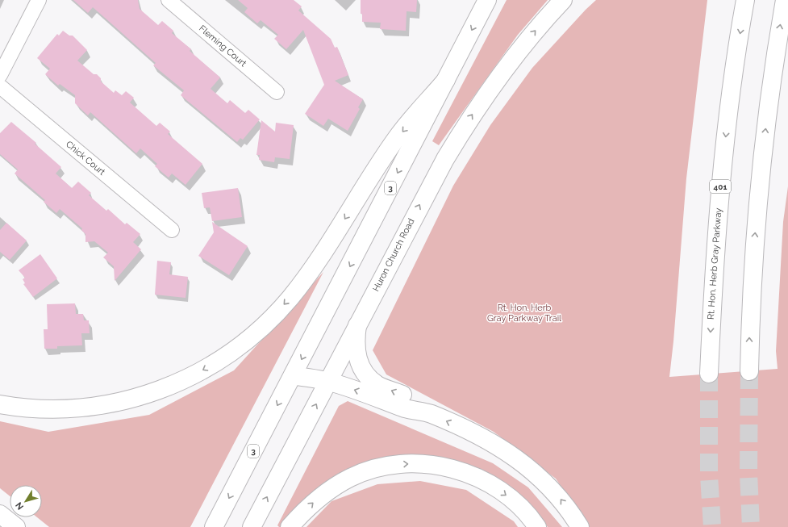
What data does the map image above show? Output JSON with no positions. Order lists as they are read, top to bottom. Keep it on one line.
{"streets":{"highway":["401","3","Huron Church Road","Rt. Hon. Herb Gray Parkway"],"street":["Fleming Court","Chick Court"]},"parks":["Rt. Hon. Herb Gray Parkway Trail"],"north":"bottom left"}
